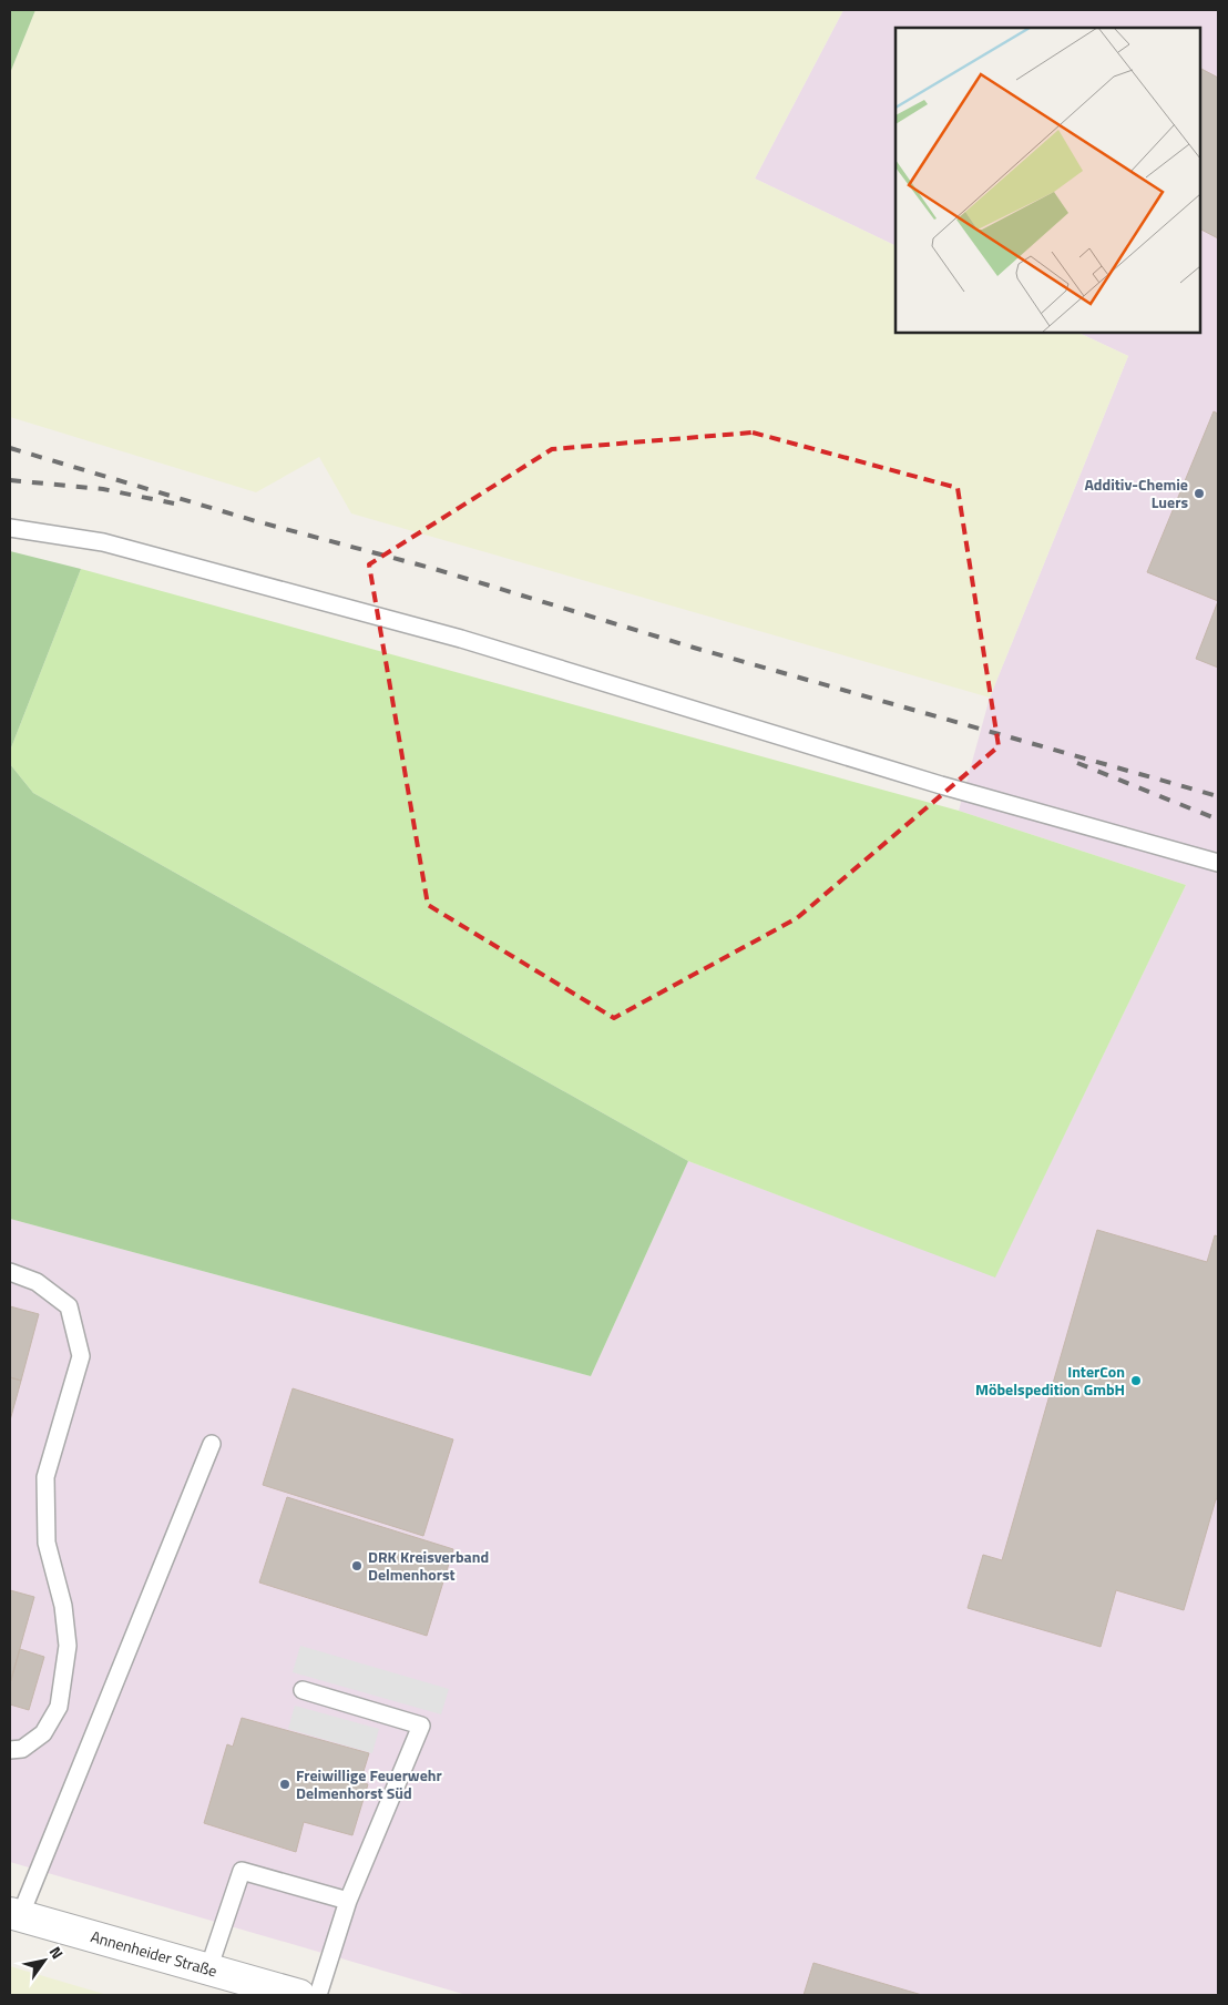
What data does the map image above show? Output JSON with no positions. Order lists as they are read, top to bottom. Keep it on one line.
{"streets":{"street":["Annenheider Straße"]},"places":["Additiv-Chemie Luers","InterCon Möbelspedition GmbH","DRK Kreisverband Delmenhorst","Freiwillige Feuerwehr Delmenhorst Süd"],"north":"top right"}
